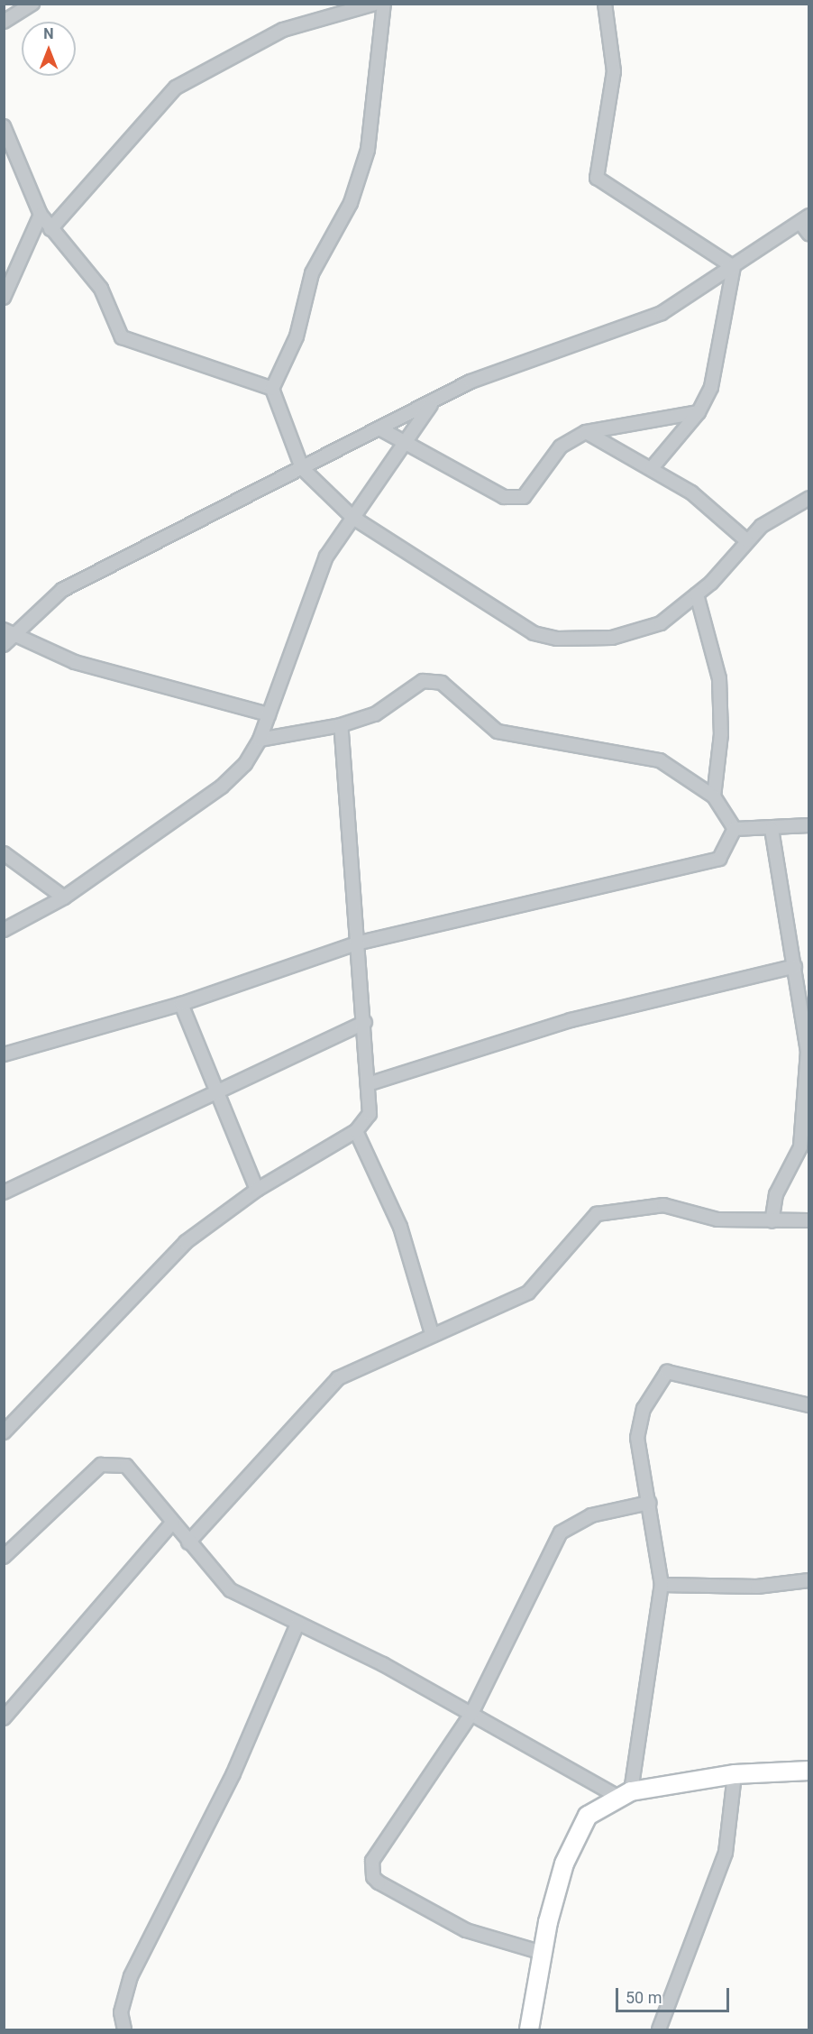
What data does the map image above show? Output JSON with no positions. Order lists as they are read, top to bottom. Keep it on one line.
{"scale_bar":"50 m","north":"top"}
